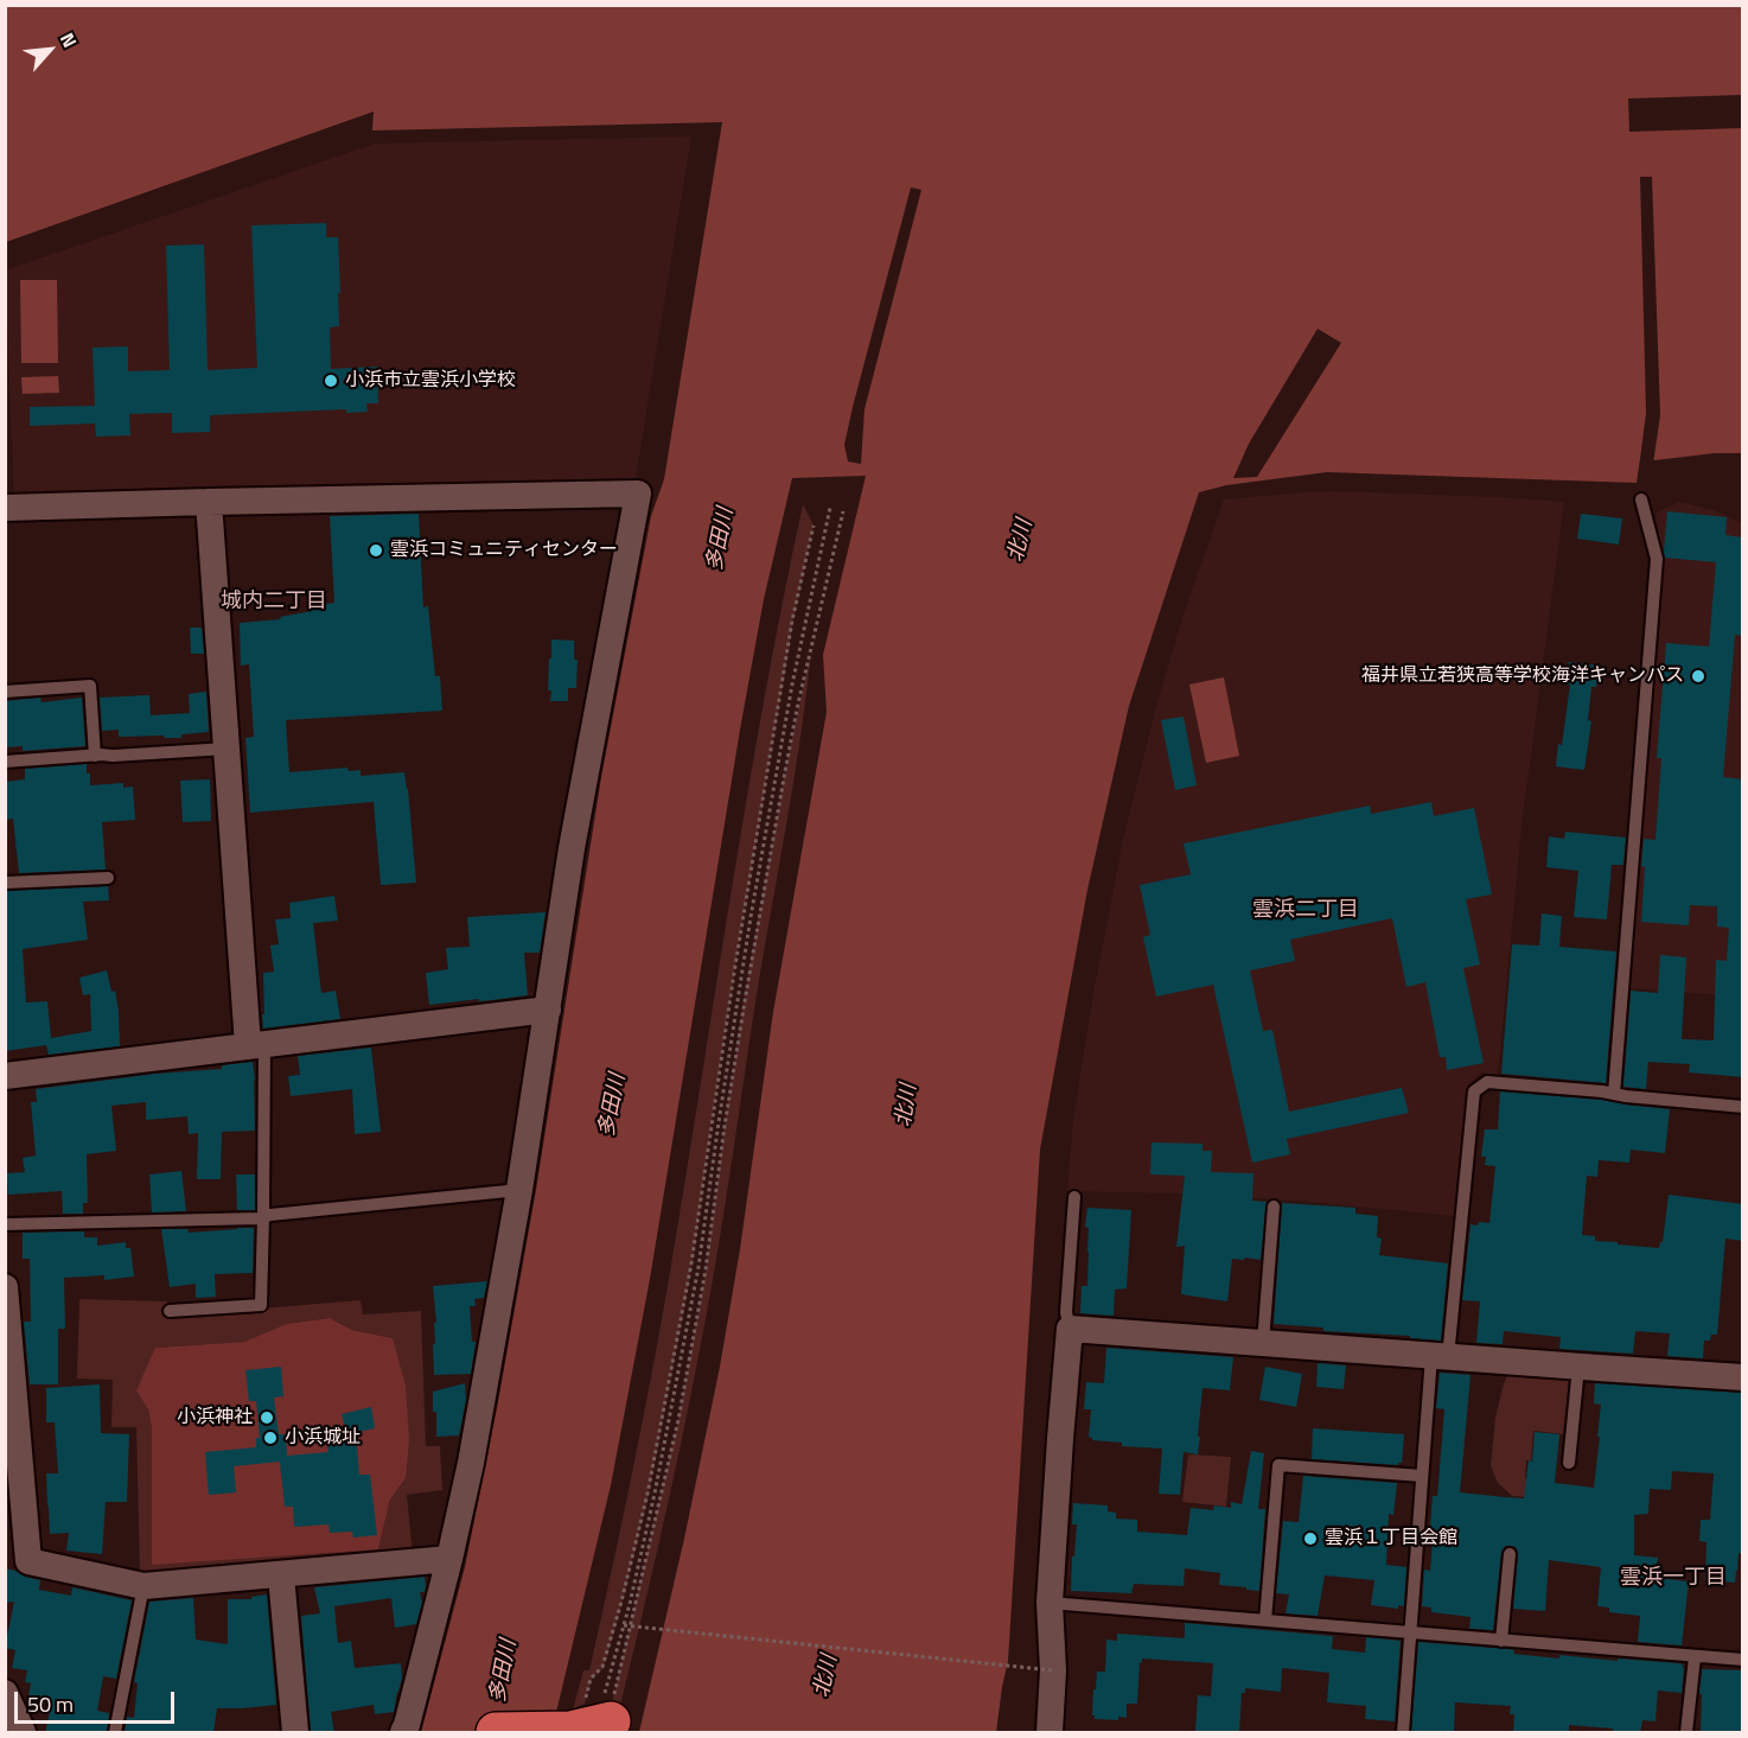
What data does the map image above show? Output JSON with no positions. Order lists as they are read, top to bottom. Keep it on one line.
{"districts":["城内二丁目","雲浜二丁目","雲浜一丁目"],"water":["多田川","北川"],"places":["小浜市立雲浜小学校","雲浜コミュニティセンター","福井県立若狭高等学校海洋キャンパス","小浜神社","小浜城址","雲浜１丁目会館"],"scale_bar":"50 m","north":"top right"}
